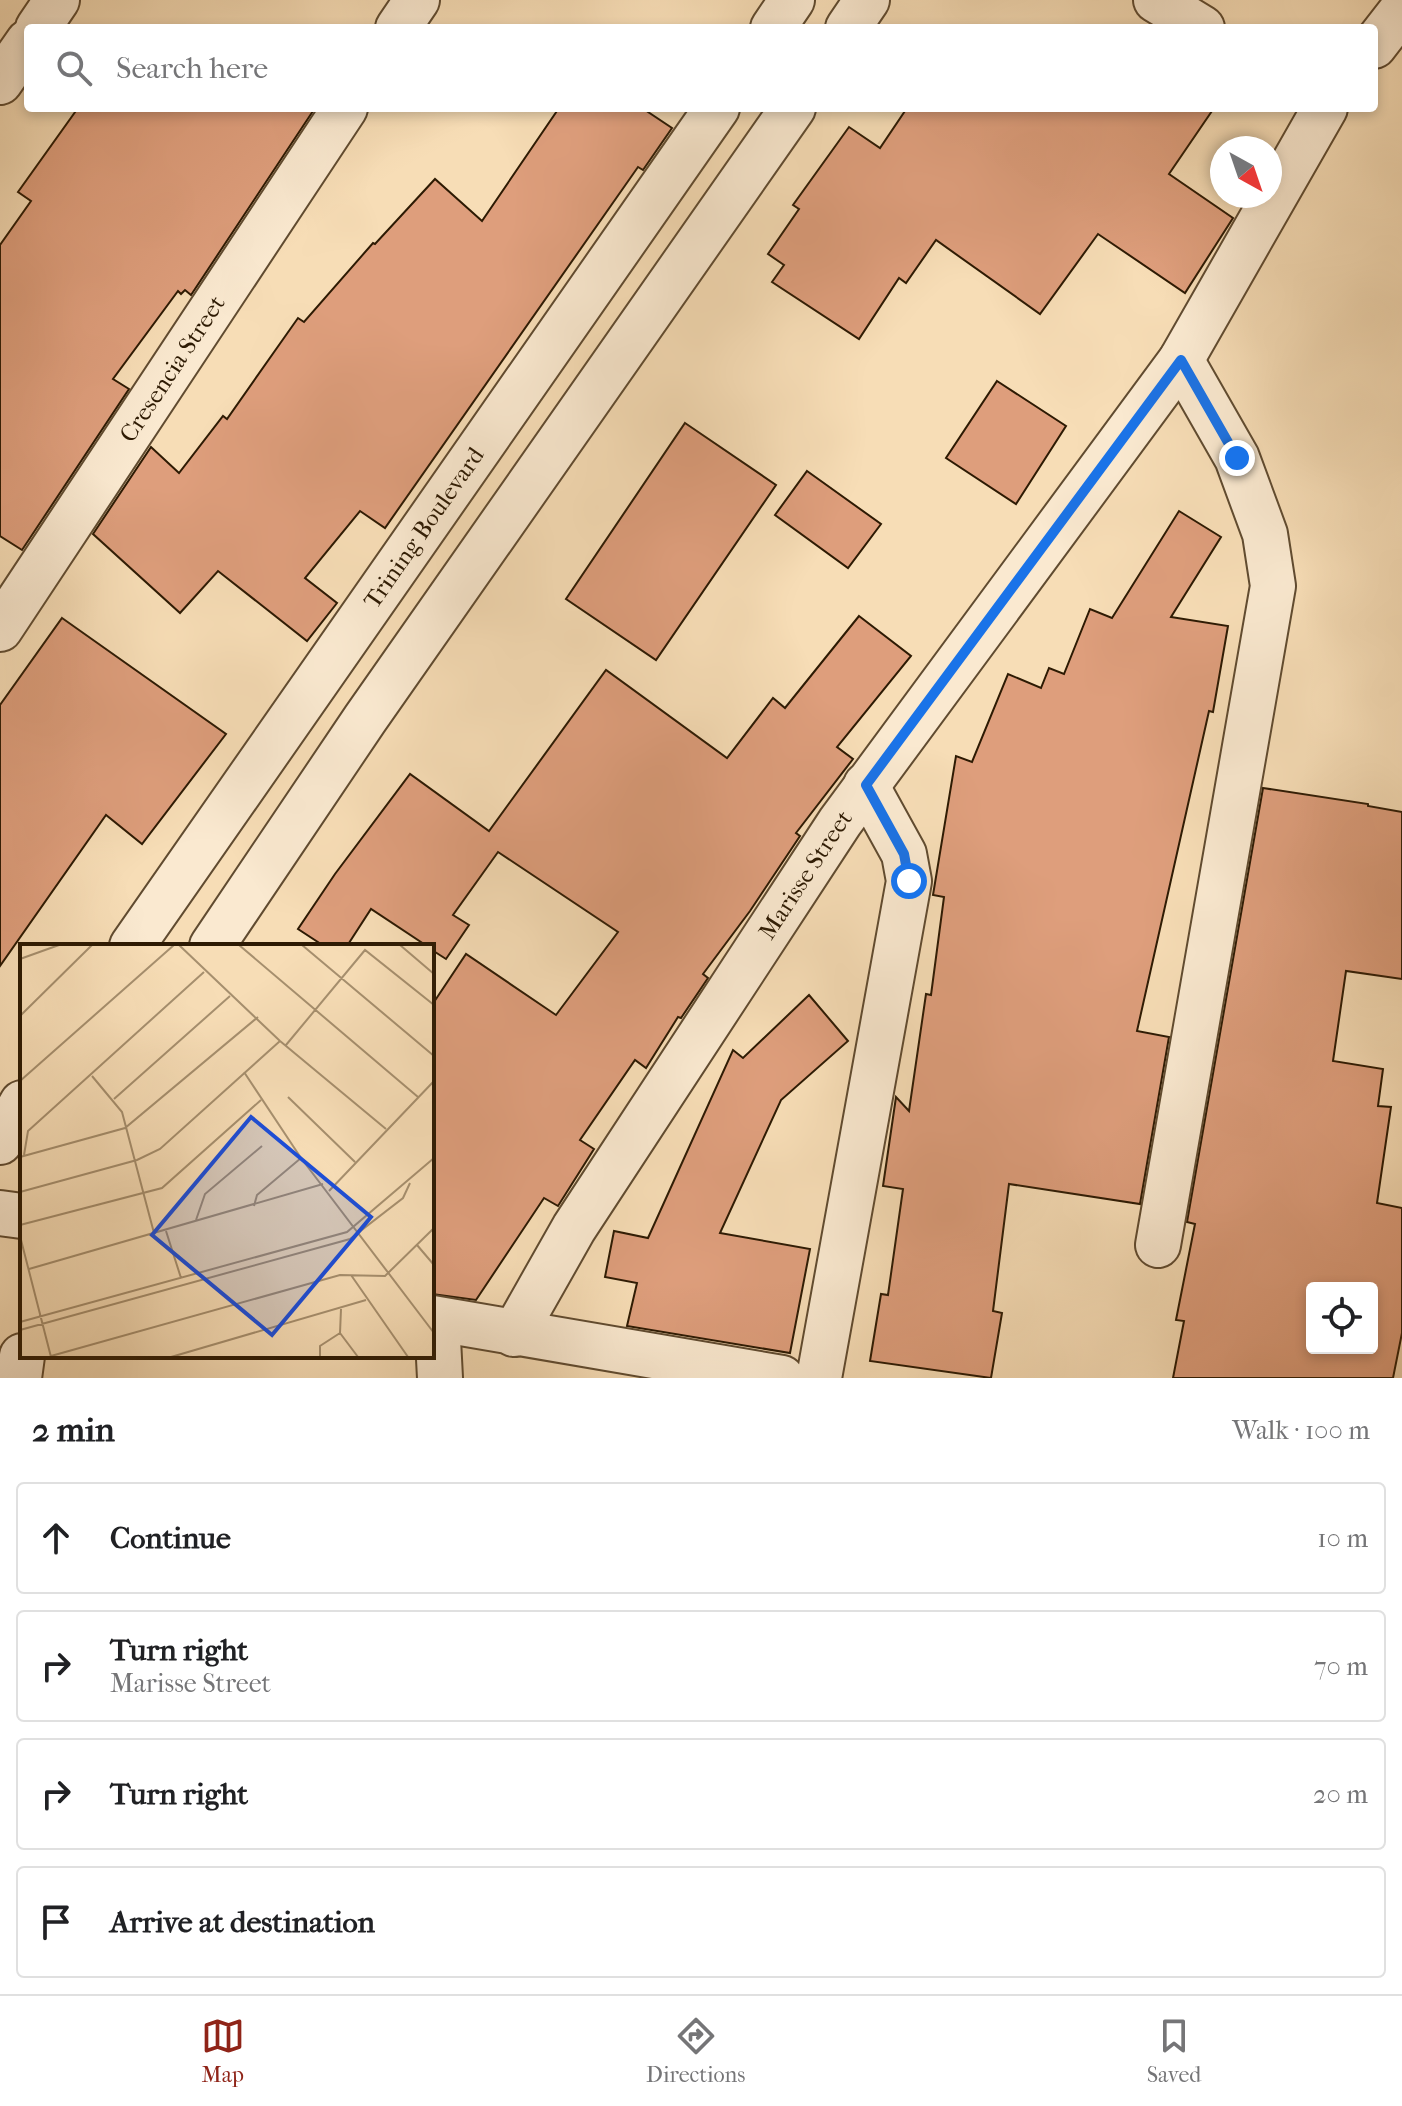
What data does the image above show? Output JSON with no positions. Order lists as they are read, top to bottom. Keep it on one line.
{"streets":{"street":["Cresencia Street","Trining Boulevard","Marisse Street"]},"north":"bottom right","page":{"search":"Search here","heading":["2 min","Walk · 100 m"],"list":[["Continue","10 m"],["Turn right","Marisse Street","70 m"],["Turn right","20 m"],"Arrive at destination"],"nav":["Map","Directions","Saved"]}}
